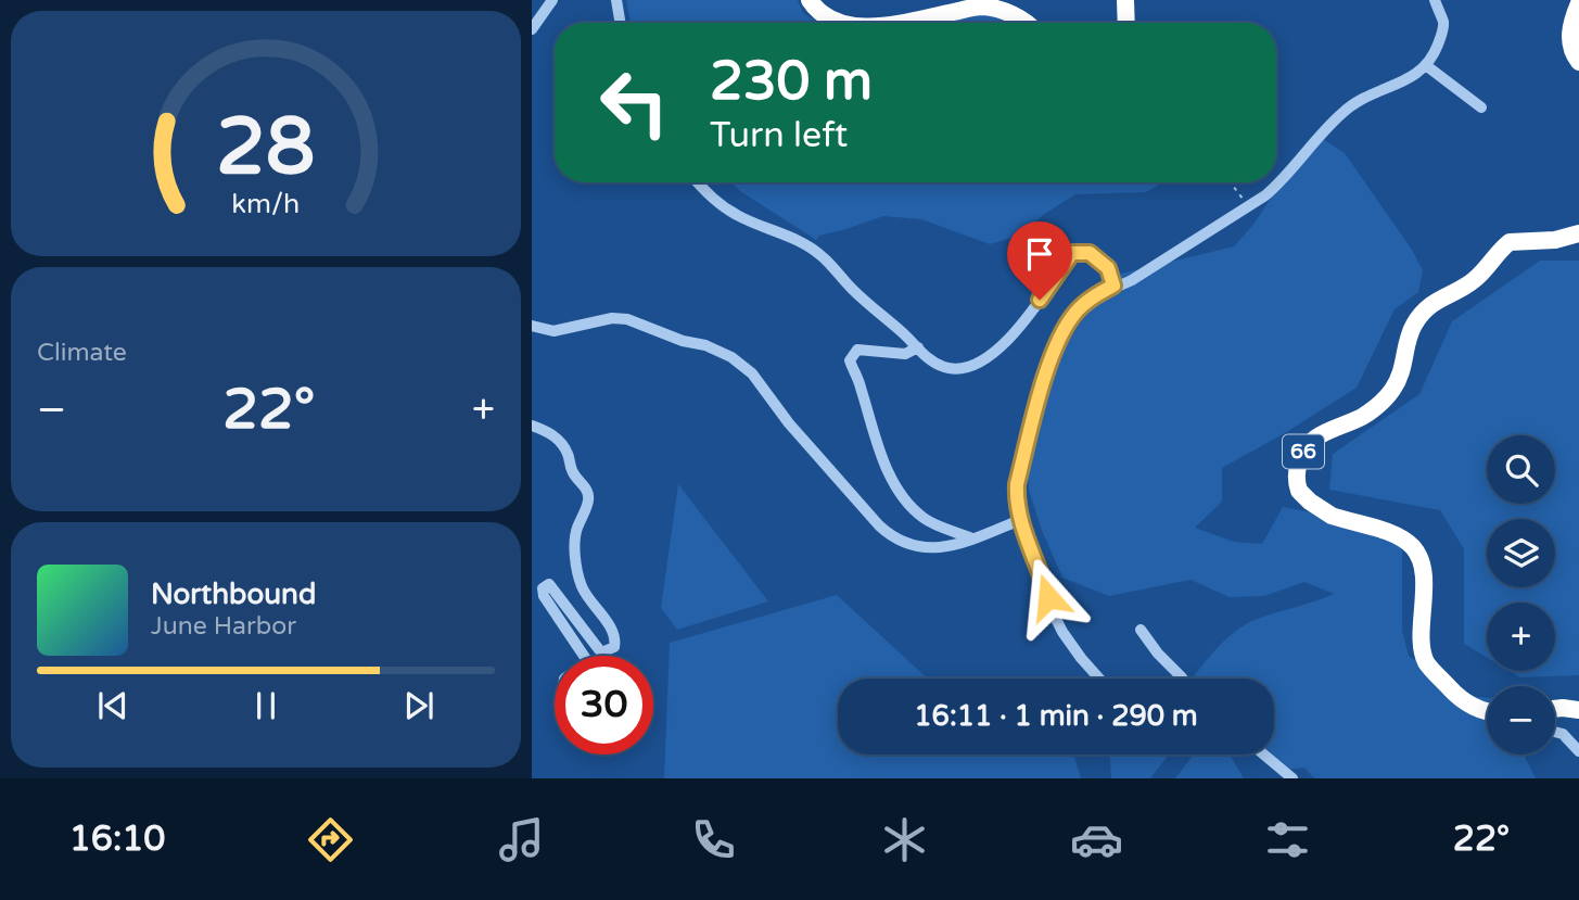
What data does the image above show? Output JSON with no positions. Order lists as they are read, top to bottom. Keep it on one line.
{"streets":{"highway":["66"]},"page":{"turn":["230 m","Turn left"],"tile":"Climate","heat":["−","22°","+"],"map_buttons":["+","−"],"song":["Northbound","June Harbor"],"limit":"30","trip":"16:11 · 1 min · 290 m","tabs":["16:10","22°"],"gauge":["28","km/h"]}}
